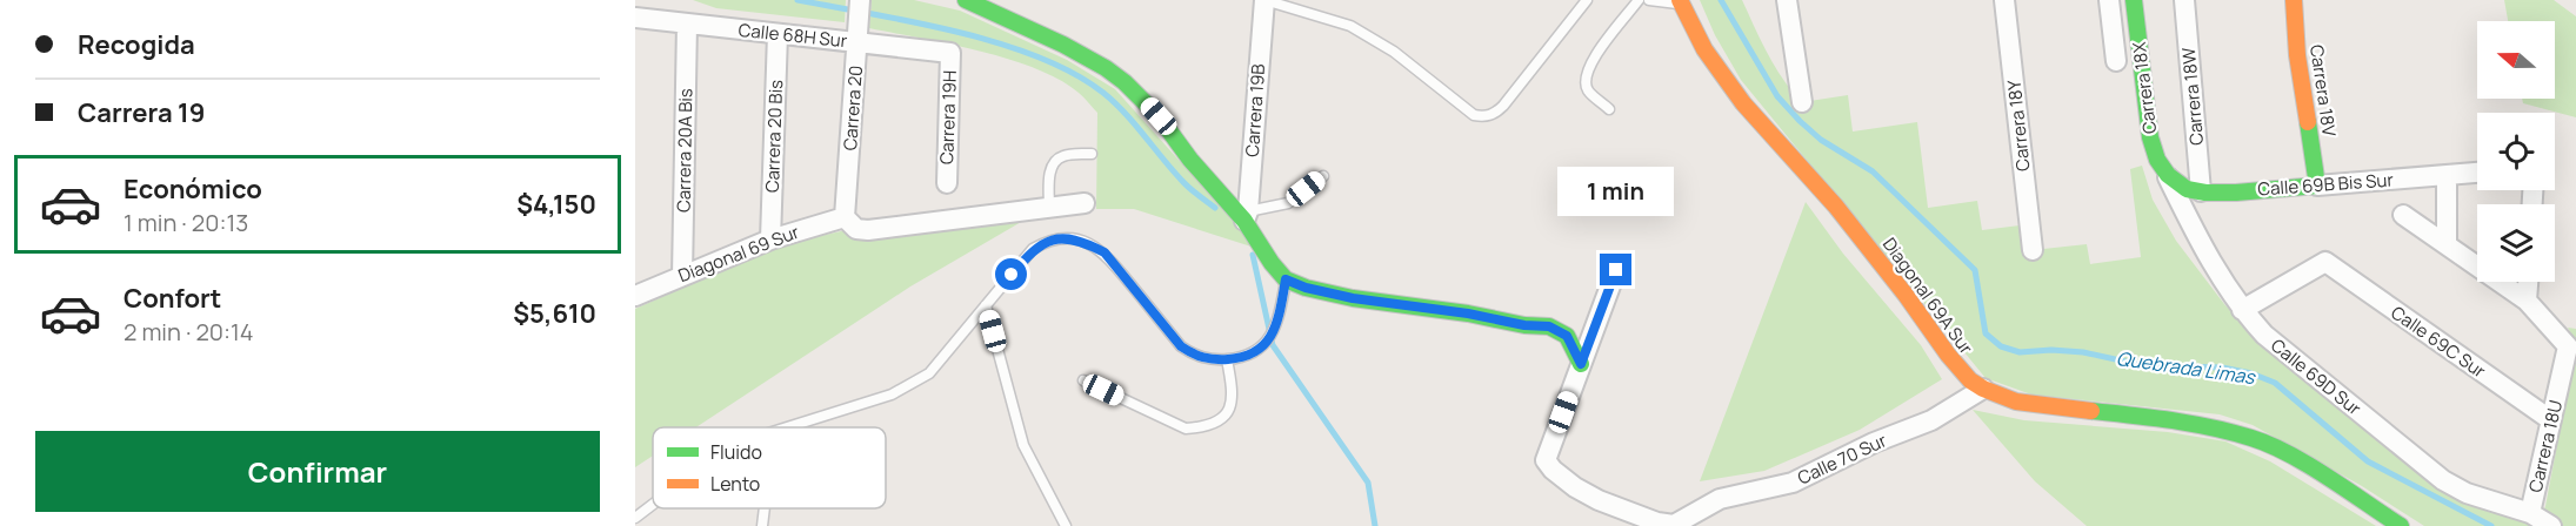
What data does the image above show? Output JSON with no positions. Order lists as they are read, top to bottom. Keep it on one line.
{"streets":{"street":["Calle 68H Sur","Carrera 18X","Carrera 18V","Carrera 18W","Carrera 20","Carrera 19B","Carrera 19H","Carrera 18Y","Carrera 20 Bis","Carrera 20A Bis","Calle 69B Bis Sur","Diagonal 69 Sur","Diagonal 69A Sur","Calle 69C Sur","Calle 69D Sur","Carrera 18U","Calle 70 Sur"]},"crossings":[["Calle 68H Sur","Carrera 20"],["Calle 68H Sur","Carrera 19H"],["Calle 68H Sur","Carrera 20 Bis"],["Calle 68H Sur","Carrera 20A Bis"],["Carrera 18X","Calle 69B Bis Sur"],["Carrera 18X","Calle 69D Sur"],["Carrera 18V","Calle 69B Bis Sur"],["Carrera 18W","Calle 69B Bis Sur"],["Carrera 20","Diagonal 69 Sur"],["Carrera 20 Bis","Diagonal 69 Sur"],["Carrera 20A Bis","Diagonal 69 Sur"],["Calle 69B Bis Sur","Calle 69D Sur"],["Diagonal 69A Sur","Calle 70 Sur"],["Calle 69C Sur","Calle 69D Sur"],["Calle 69C Sur","Carrera 18U"],["Calle 69D Sur","Carrera 18U"]],"water":["Quebrada Limas"],"legend":["Fluido","Lento"],"north":"left","page":{"banner":["Recogida","Carrera 19"],"list":[{"name":"Económico","note":"1 min · 20:13","value":"$4,150"},{"name":"Confort","note":"2 min · 20:14","value":"$5,610"}],"bubble":"1 min","buttons":"Confirmar"}}
